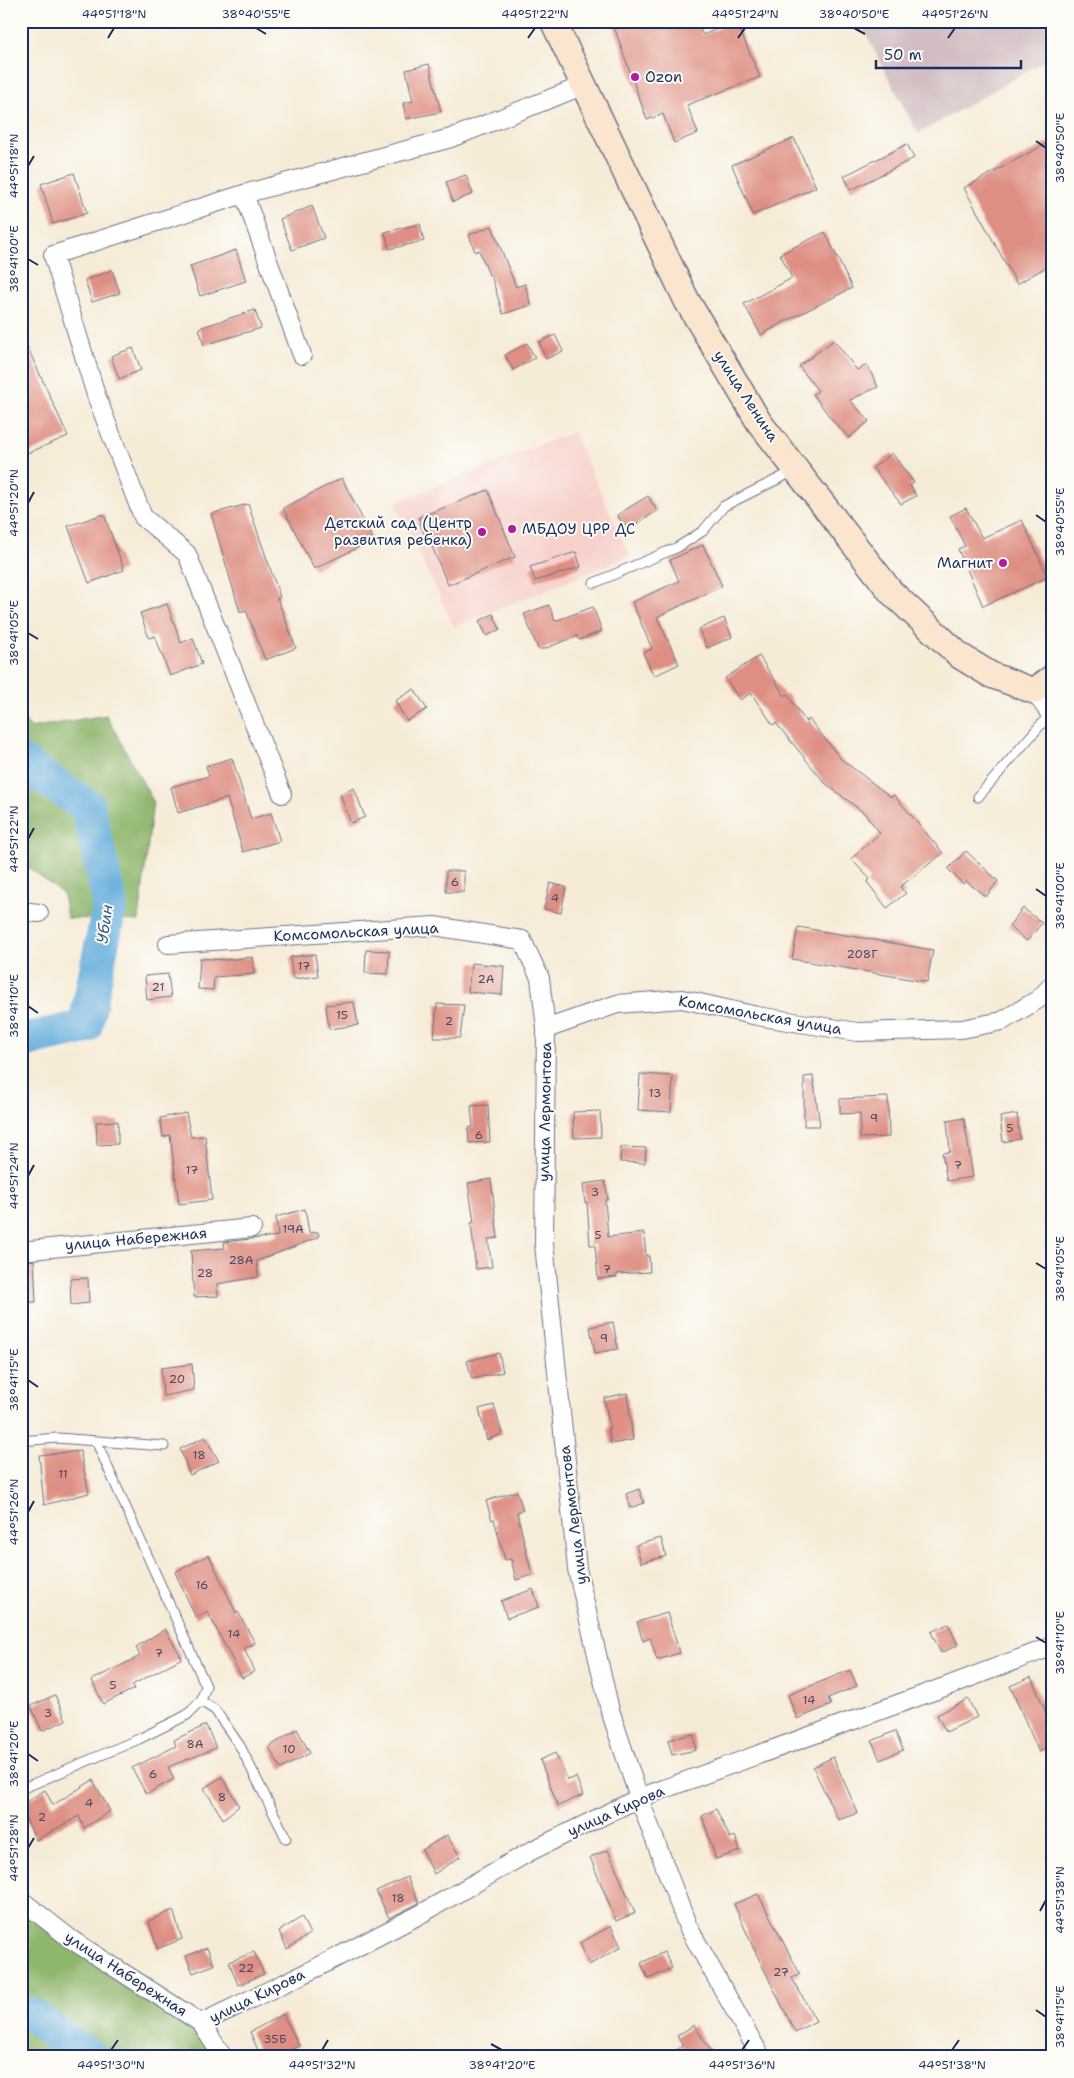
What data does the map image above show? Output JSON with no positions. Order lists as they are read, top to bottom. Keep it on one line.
{"streets":{"street":["улица Ленина","Комсомольская улица","улица Лермонтова","улица Набережная","улица Кирова"]},"crossings":[["Комсомольская улица","улица Лермонтова"],["улица Лермонтова","улица Кирова"],["улица Набережная","улица Кирова"]],"water":["Убин"],"places":["Ozon","МБДОУ ЦРР ДС","Детский сад (Центр развития ребенка)","Магнит"],"house_numbers":["6","4","208Г","17","2А","21","15","2","13","9","5","6","7","17","3","19А","5","28А","7","28","9","20","18","11","16","14","7","5","14","3","8А","10","6","8","4","2","18","22","27","35Б"],"scale_bar":"50 m","coordinates":["44°51'18\"N","38°40'55\"E","44°51'22\"N","44°51'24\"N","38°40'50\"E","44°51'26\"N","38°41'00\"E","44°51'20\"N","38°41'05\"E","38°41'10\"E","38°41'15\"E","38°41'20\"E","44°51'28\"N","44°51'38\"N","44°51'30\"N","44°51'32\"N","44°51'36\"N"]}
